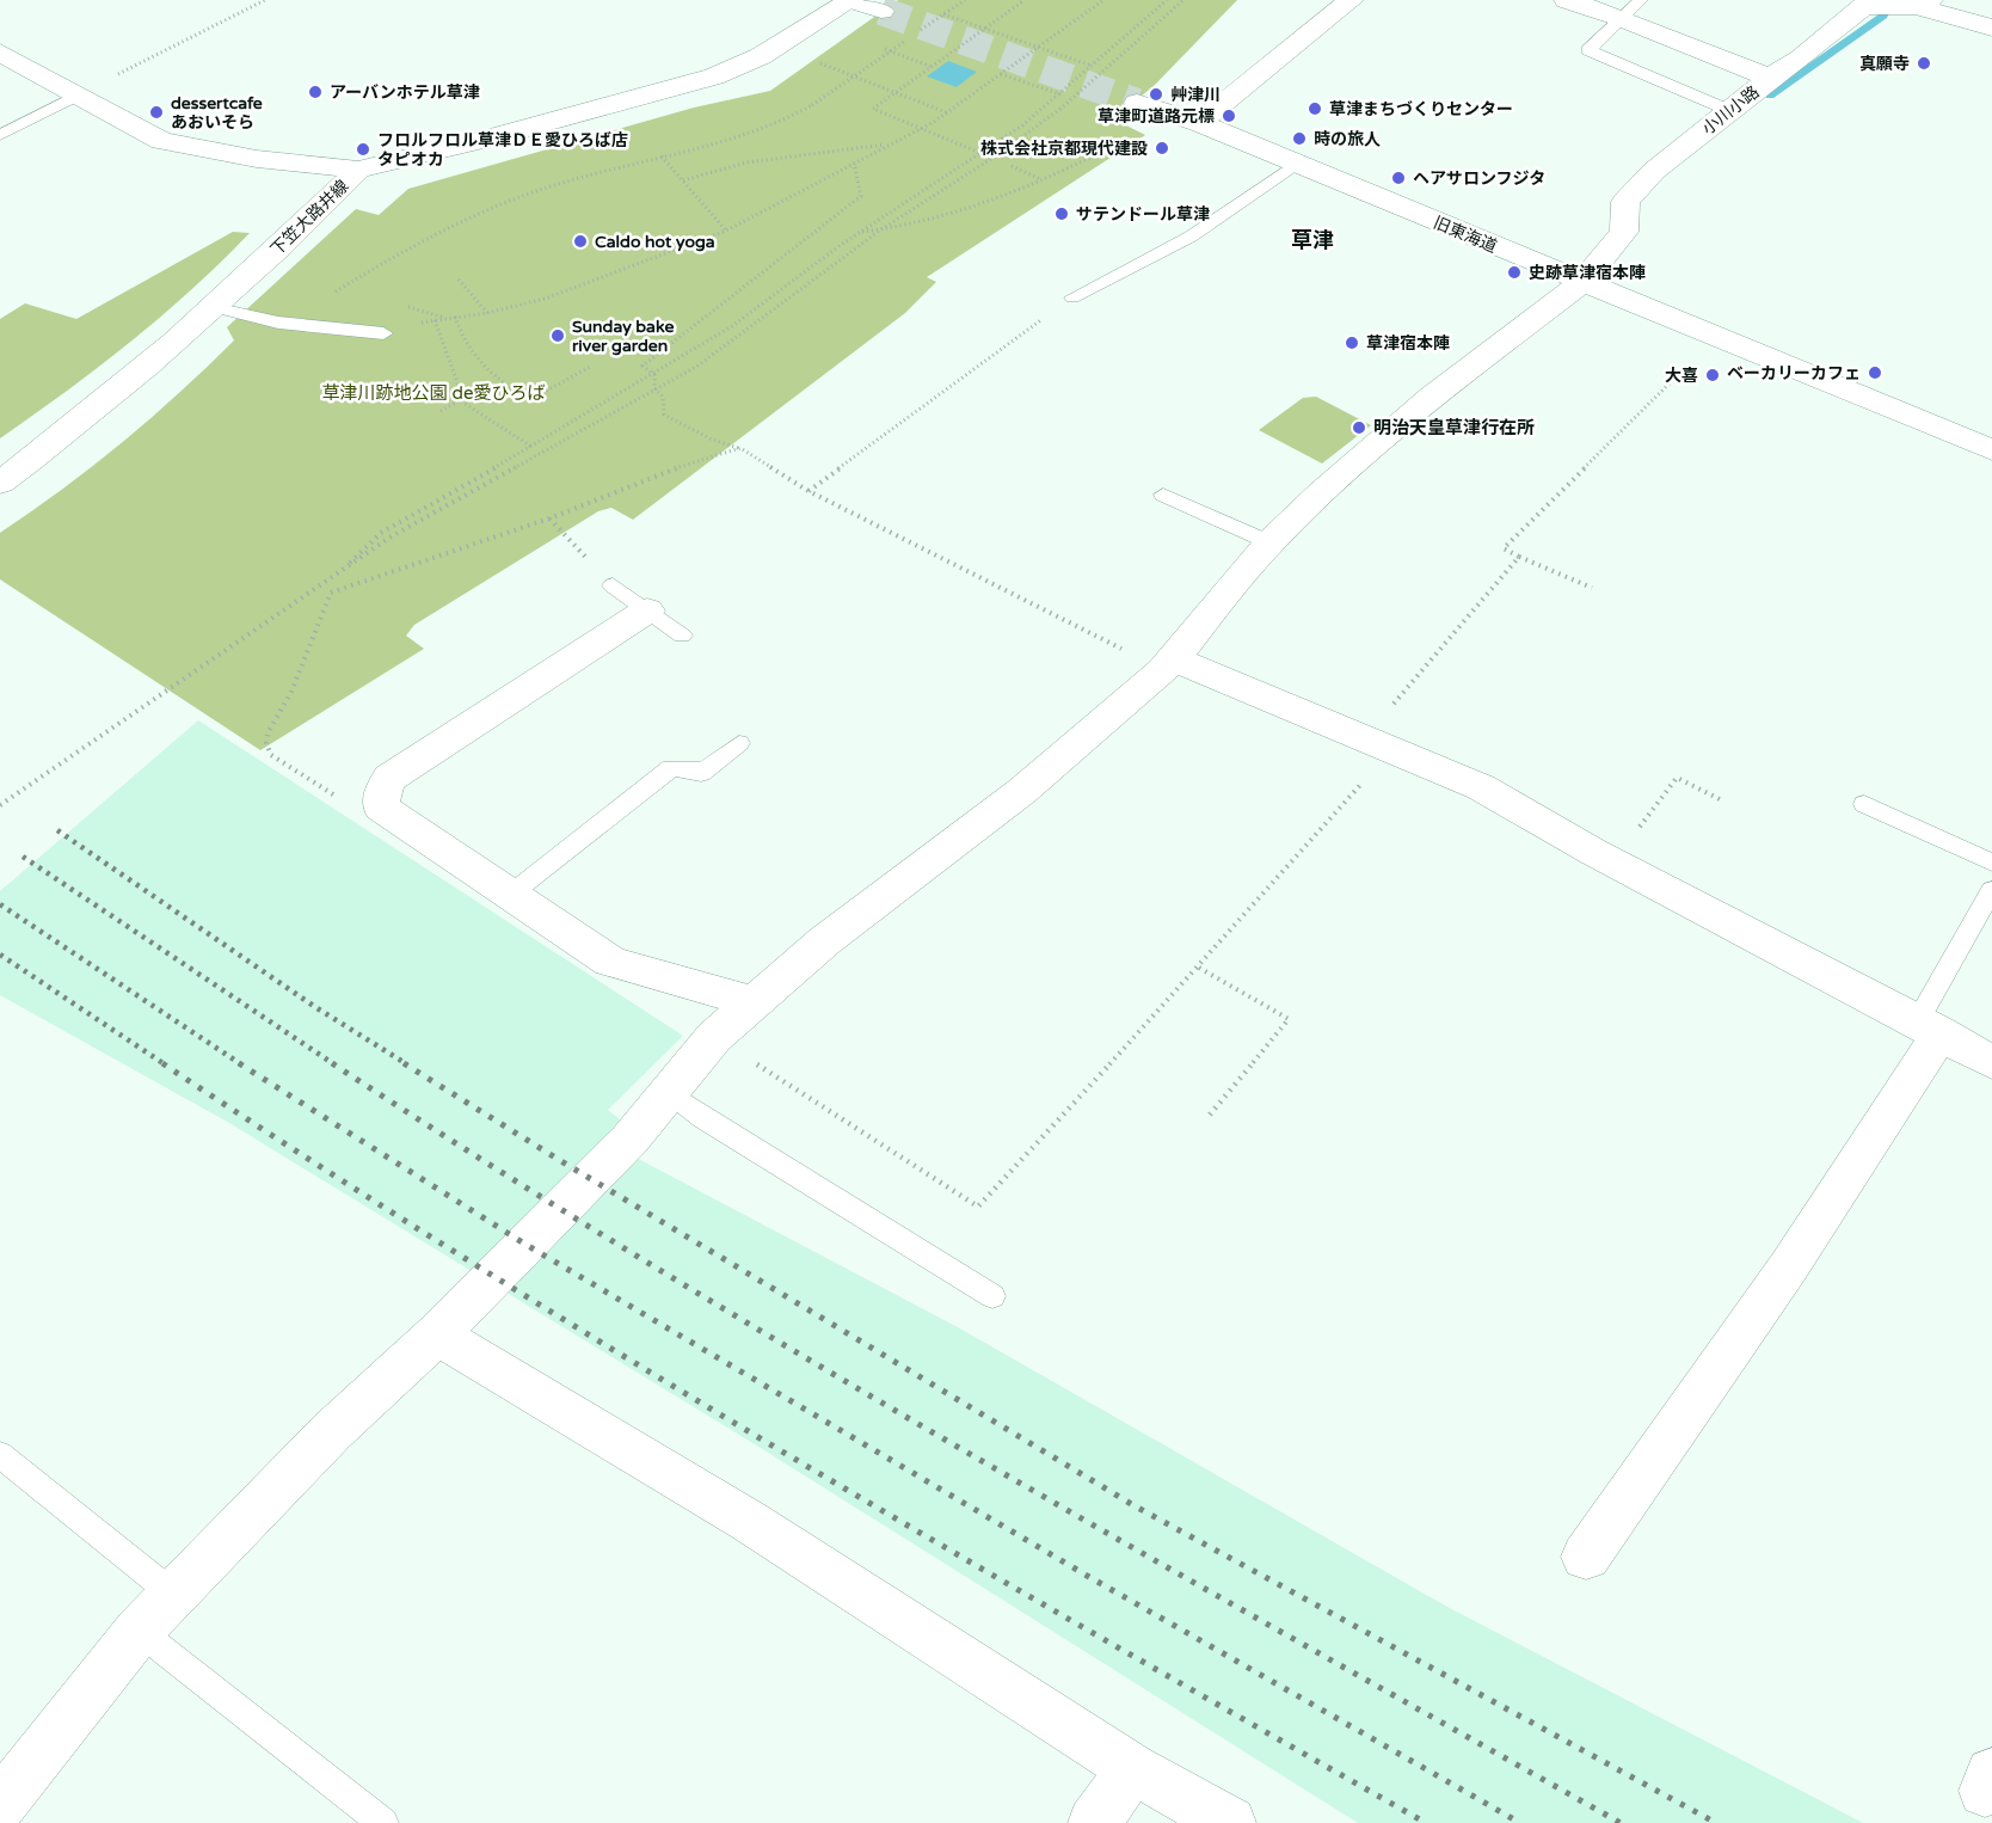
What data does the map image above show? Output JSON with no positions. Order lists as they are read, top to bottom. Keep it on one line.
{"streets":{"street":["小川小路","下笠大路井線","旧東海道"]},"crossings":[["小川小路","旧東海道"]],"districts":["草津"],"parks":["草津川跡地公園 de愛ひろば"],"places":["真願寺","アーバンホテル草津","艸津川","草津まちづくりセンター","dessertcafe あおいそら","草津町道路元標","時の旅人","株式会社京都現代建設","フロルフロル草津ＤＥ愛ひろば店 タピオカ","ヘアサロンフジタ","サテンドール草津","Caldo hot yoga","史跡草津宿本陣","Sunday bake river garden","草津宿本陣","ベーカリーカフェ","大喜","明治天皇草津行在所"]}
